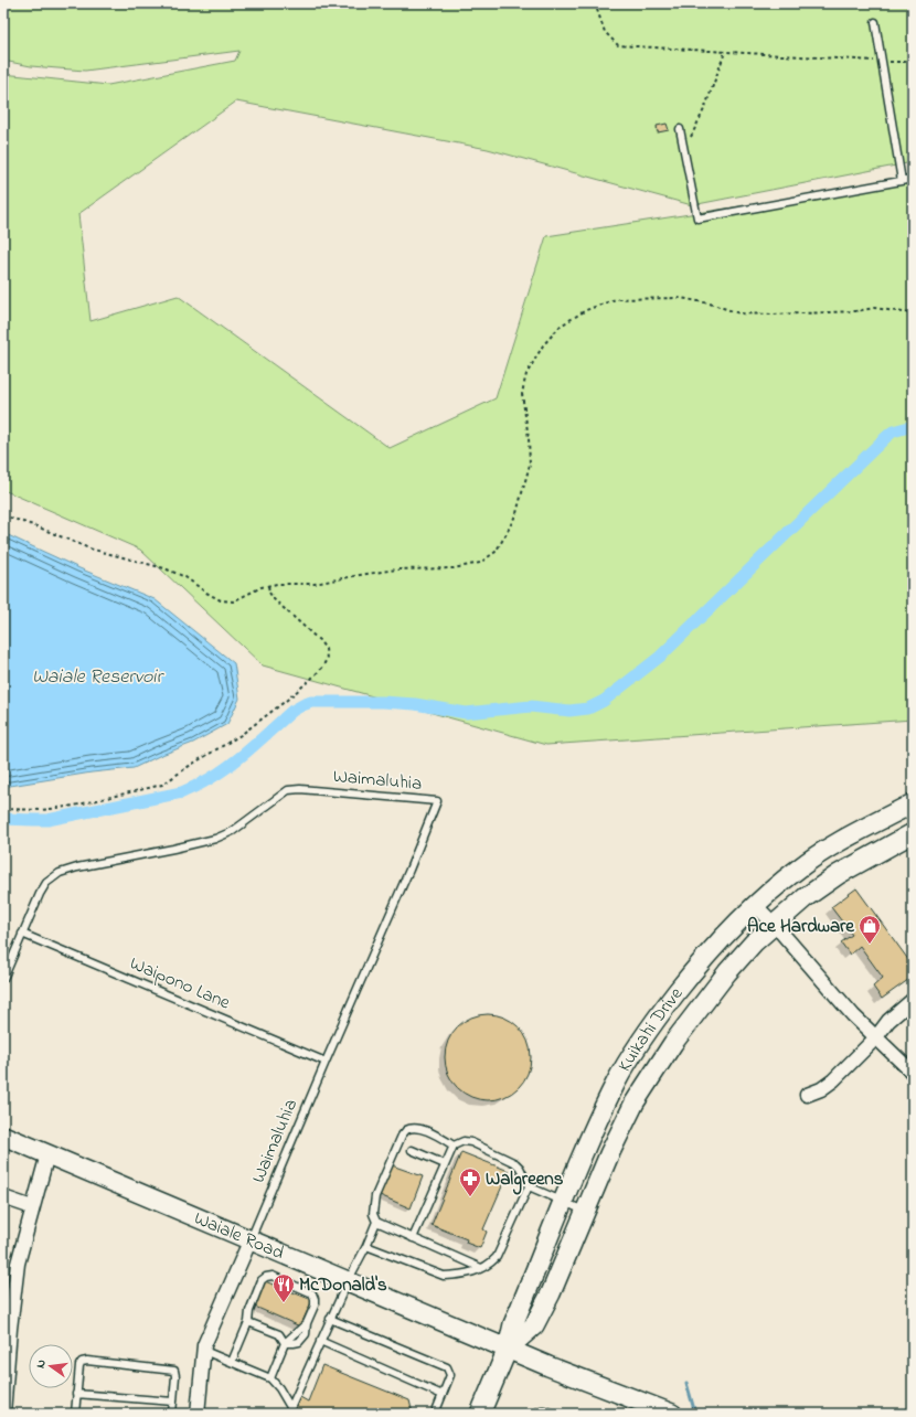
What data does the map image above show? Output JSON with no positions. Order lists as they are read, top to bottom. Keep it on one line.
{"streets":{"main road":["Kuikahi Drive","Waiale Road"],"lane":["Waimaluhia","Waipono Lane"]},"crossings":[["Waimaluhia","Waipono Lane"],["Waimaluhia","Waiale Road"],["Kuikahi Drive","Waiale Road"]],"water":["Waiale Reservoir"],"places":{"shop":["Ace Hardware"],"pharmacy":["Walgreens"],"restaurant":["McDonald's"]},"north":"left"}
